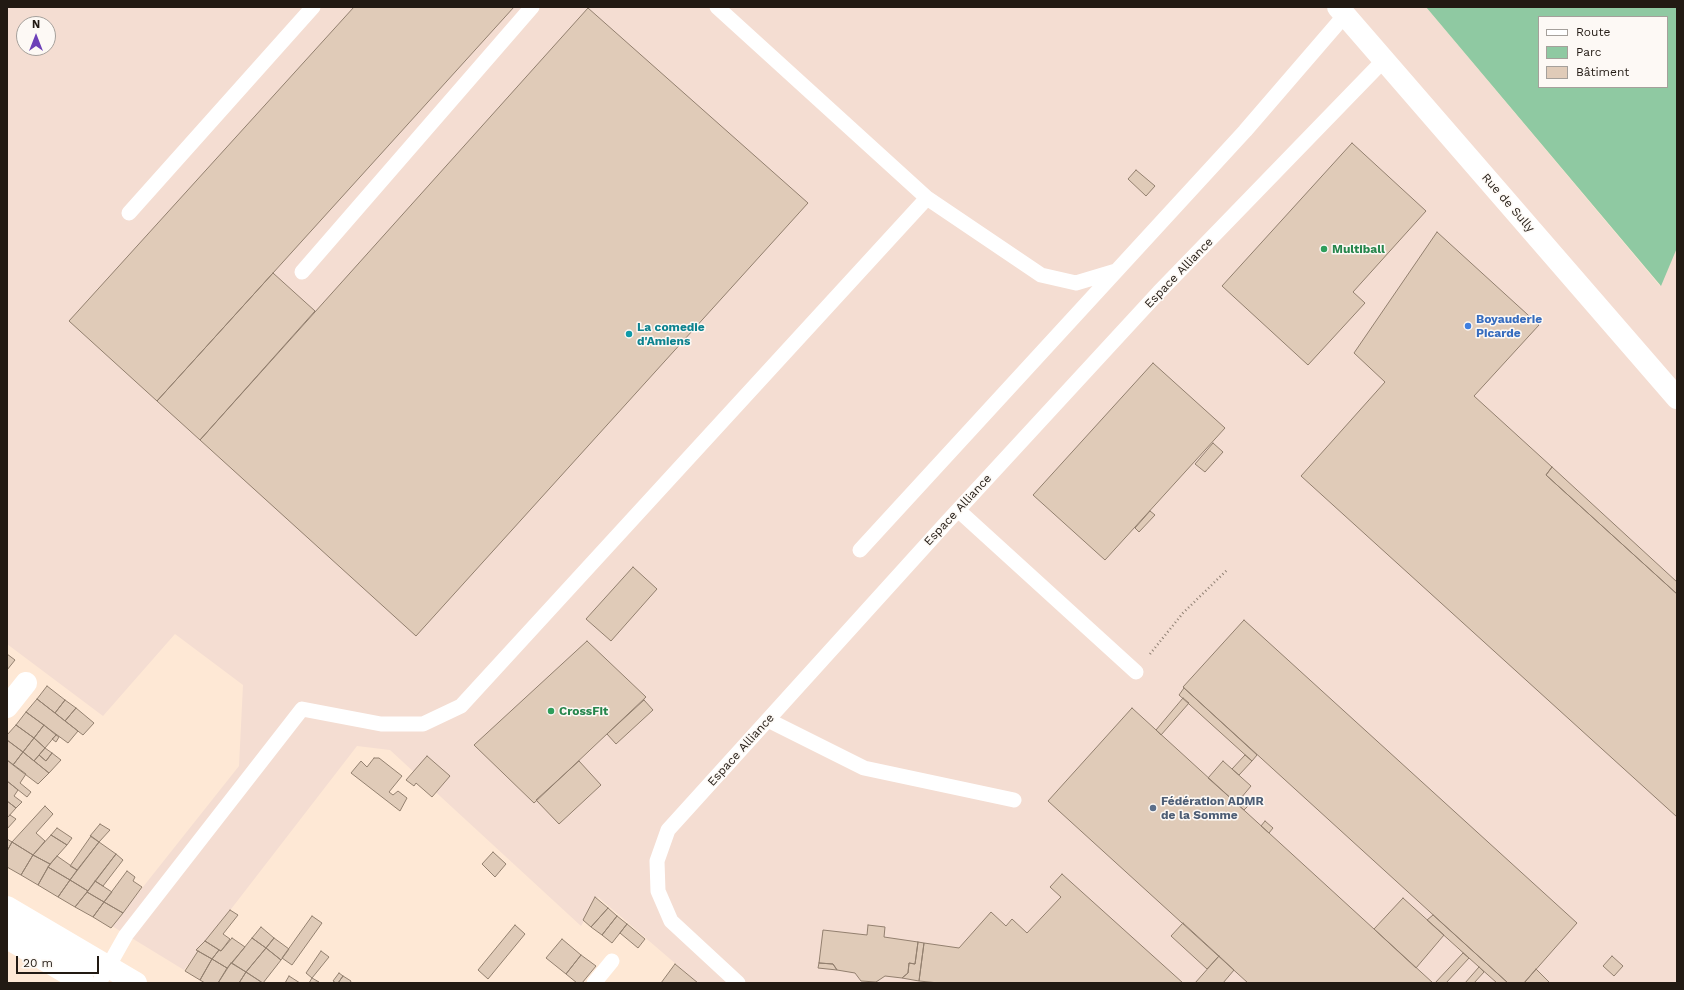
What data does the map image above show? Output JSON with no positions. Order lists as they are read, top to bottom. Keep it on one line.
{"streets":{"street":["Rue de Sully"],"lane":["Espace Alliance"]},"crossings":[["Rue de Sully","Espace Alliance"]],"places":["Multiball","Boyauderie Picarde","La comedie d'Amiens","CrossFit","Fédération ADMR de la Somme"],"legend":["Route","Parc","Bâtiment"],"scale_bar":"20 m","north":"top"}
